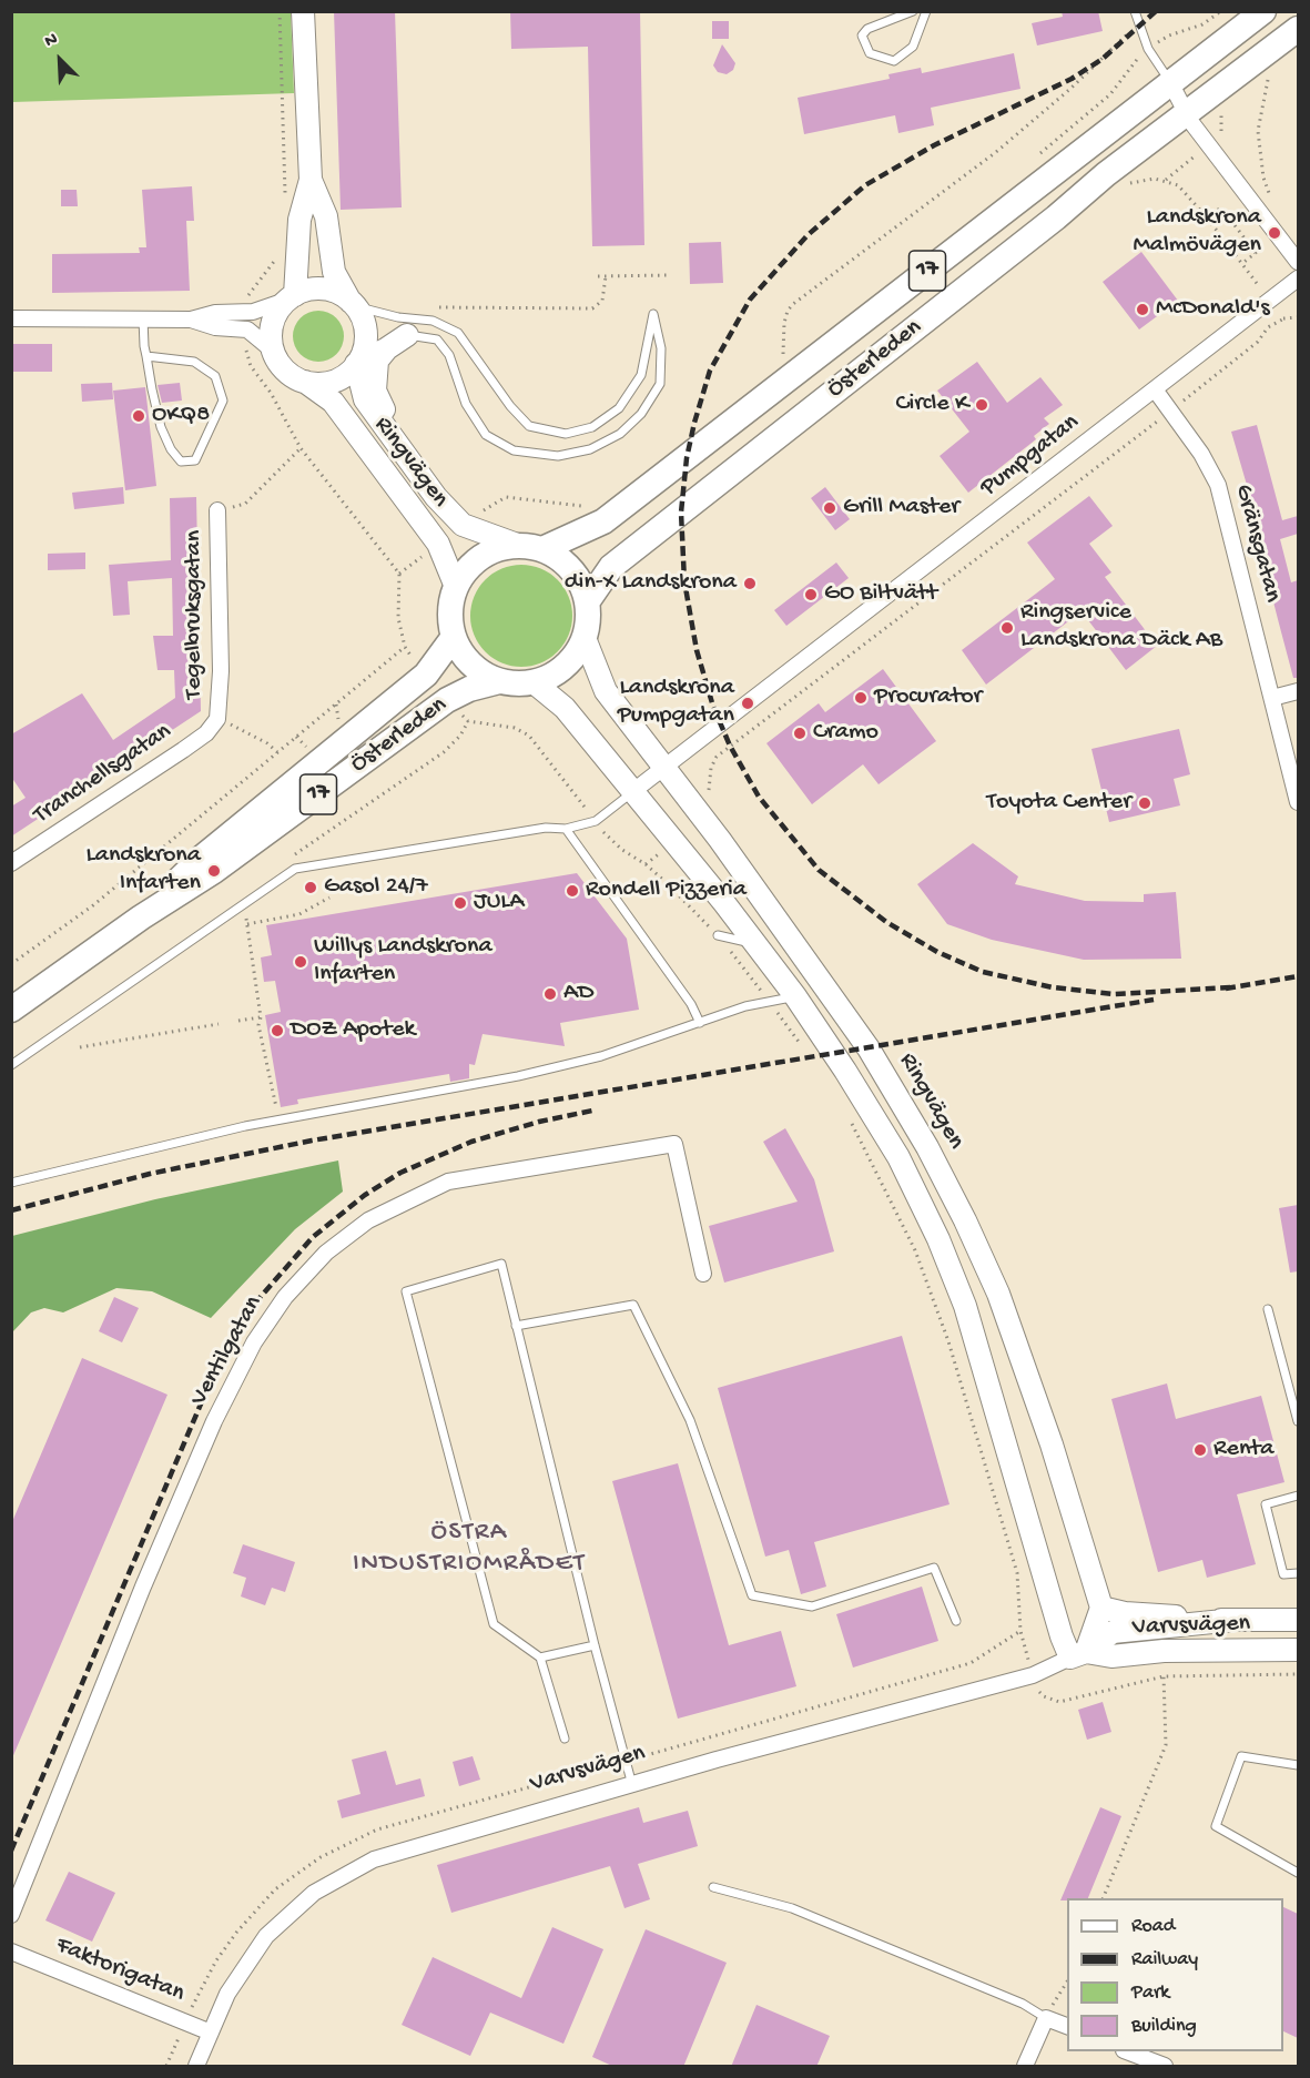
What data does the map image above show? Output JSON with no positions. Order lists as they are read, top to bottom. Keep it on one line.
{"streets":{"main road":["17","Österleden","Ringvägen","Varvsvägen"],"street":["Pumpgatan","Gränsgatan","Tegelbruksgatan","Tranchellsgatan","Ventilgatan","Faktorigatan"]},"crossings":[["17","Österleden"],["17","Ringvägen"],["Österleden","Ringvägen"],["Pumpgatan","Ringvägen"],["Pumpgatan","Gränsgatan"],["Ringvägen","Varvsvägen"],["Tegelbruksgatan","Tranchellsgatan"],["Varvsvägen","Faktorigatan"]],"districts":["ÖSTRA INDUSTRIOMRÅDET"],"places":["Landskrona Malmövägen","McDonald's","Circle K","OKQ8","Grill Master","din-X Landskrona","GO Biltvätt","Ringservice Landskrona Däck AB","Procurator","Landskrona Pumpgatan","Cramo","Toyota Center","Landskrona Infarten","Gasol 24/7","Rondell Pizzeria","JULA","Willys Landskrona Infarten","AD","DOZ Apotek","Renta"],"legend":["Road","Railway","Park","Building"],"north":"top left"}
